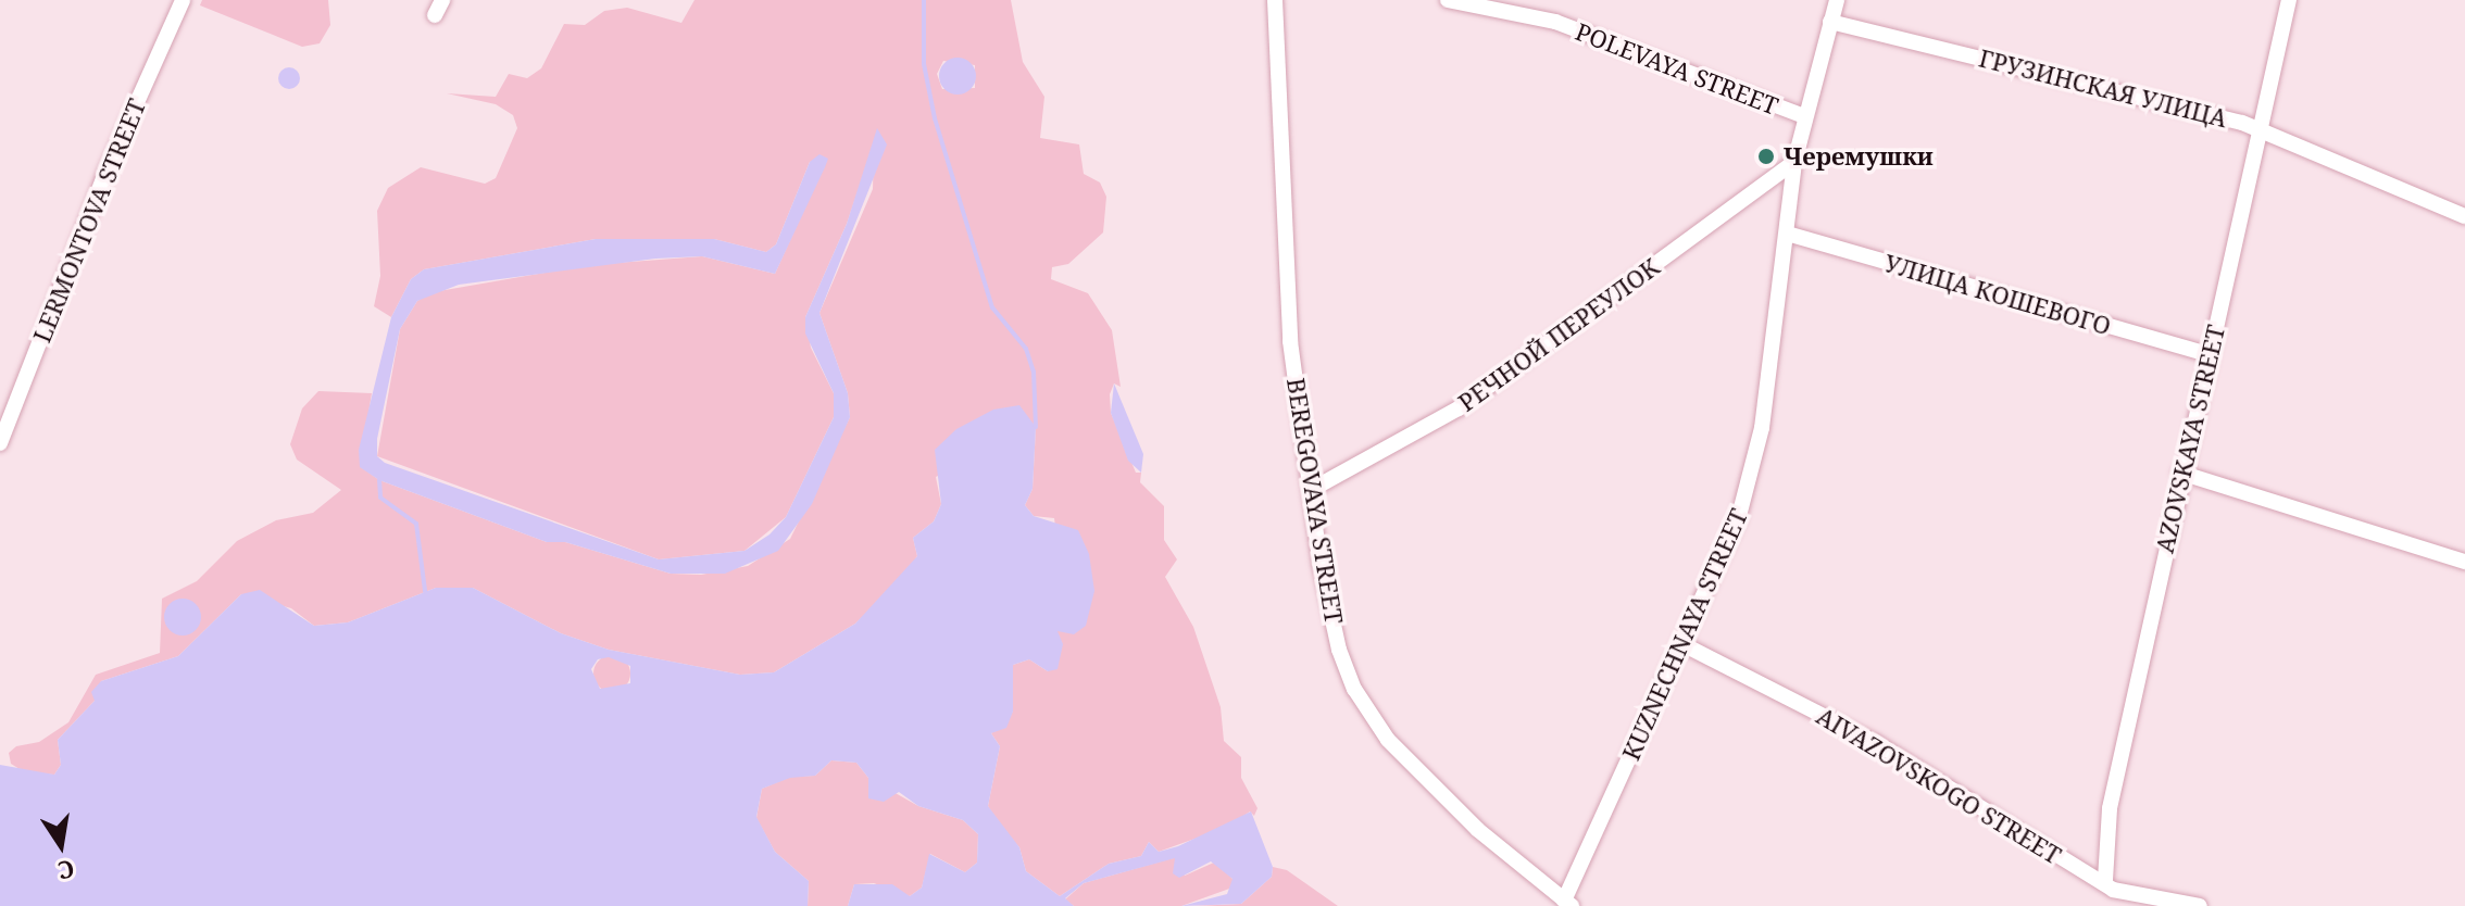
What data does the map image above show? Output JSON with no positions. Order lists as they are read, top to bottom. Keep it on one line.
{"streets":{"street":["POLEVAYA STREET","ГРУЗИНСКАЯ УЛИЦА","LERMONTOVA STREET","УЛИЦА КОШЕВОГО","РЕЧНОЙ ПЕРЕУЛОК","AZOVSKAYA STREET","BEREGOVAYA STREET","KUZNECHNAYA STREET","AIVAZOVSKOGO STREET"]},"crossings":[["POLEVAYA STREET","KUZNECHNAYA STREET"],["ГРУЗИНСКАЯ УЛИЦА","AZOVSKAYA STREET"],["ГРУЗИНСКАЯ УЛИЦА","KUZNECHNAYA STREET"],["УЛИЦА КОШЕВОГО","AZOVSKAYA STREET"],["УЛИЦА КОШЕВОГО","KUZNECHNAYA STREET"],["РЕЧНОЙ ПЕРЕУЛОК","BEREGOVAYA STREET"],["РЕЧНОЙ ПЕРЕУЛОК","KUZNECHNAYA STREET"],["AZOVSKAYA STREET","AIVAZOVSKOGO STREET"],["BEREGOVAYA STREET","KUZNECHNAYA STREET"],["KUZNECHNAYA STREET","AIVAZOVSKOGO STREET"]],"places":["Черемушки"],"north":"bottom"}
